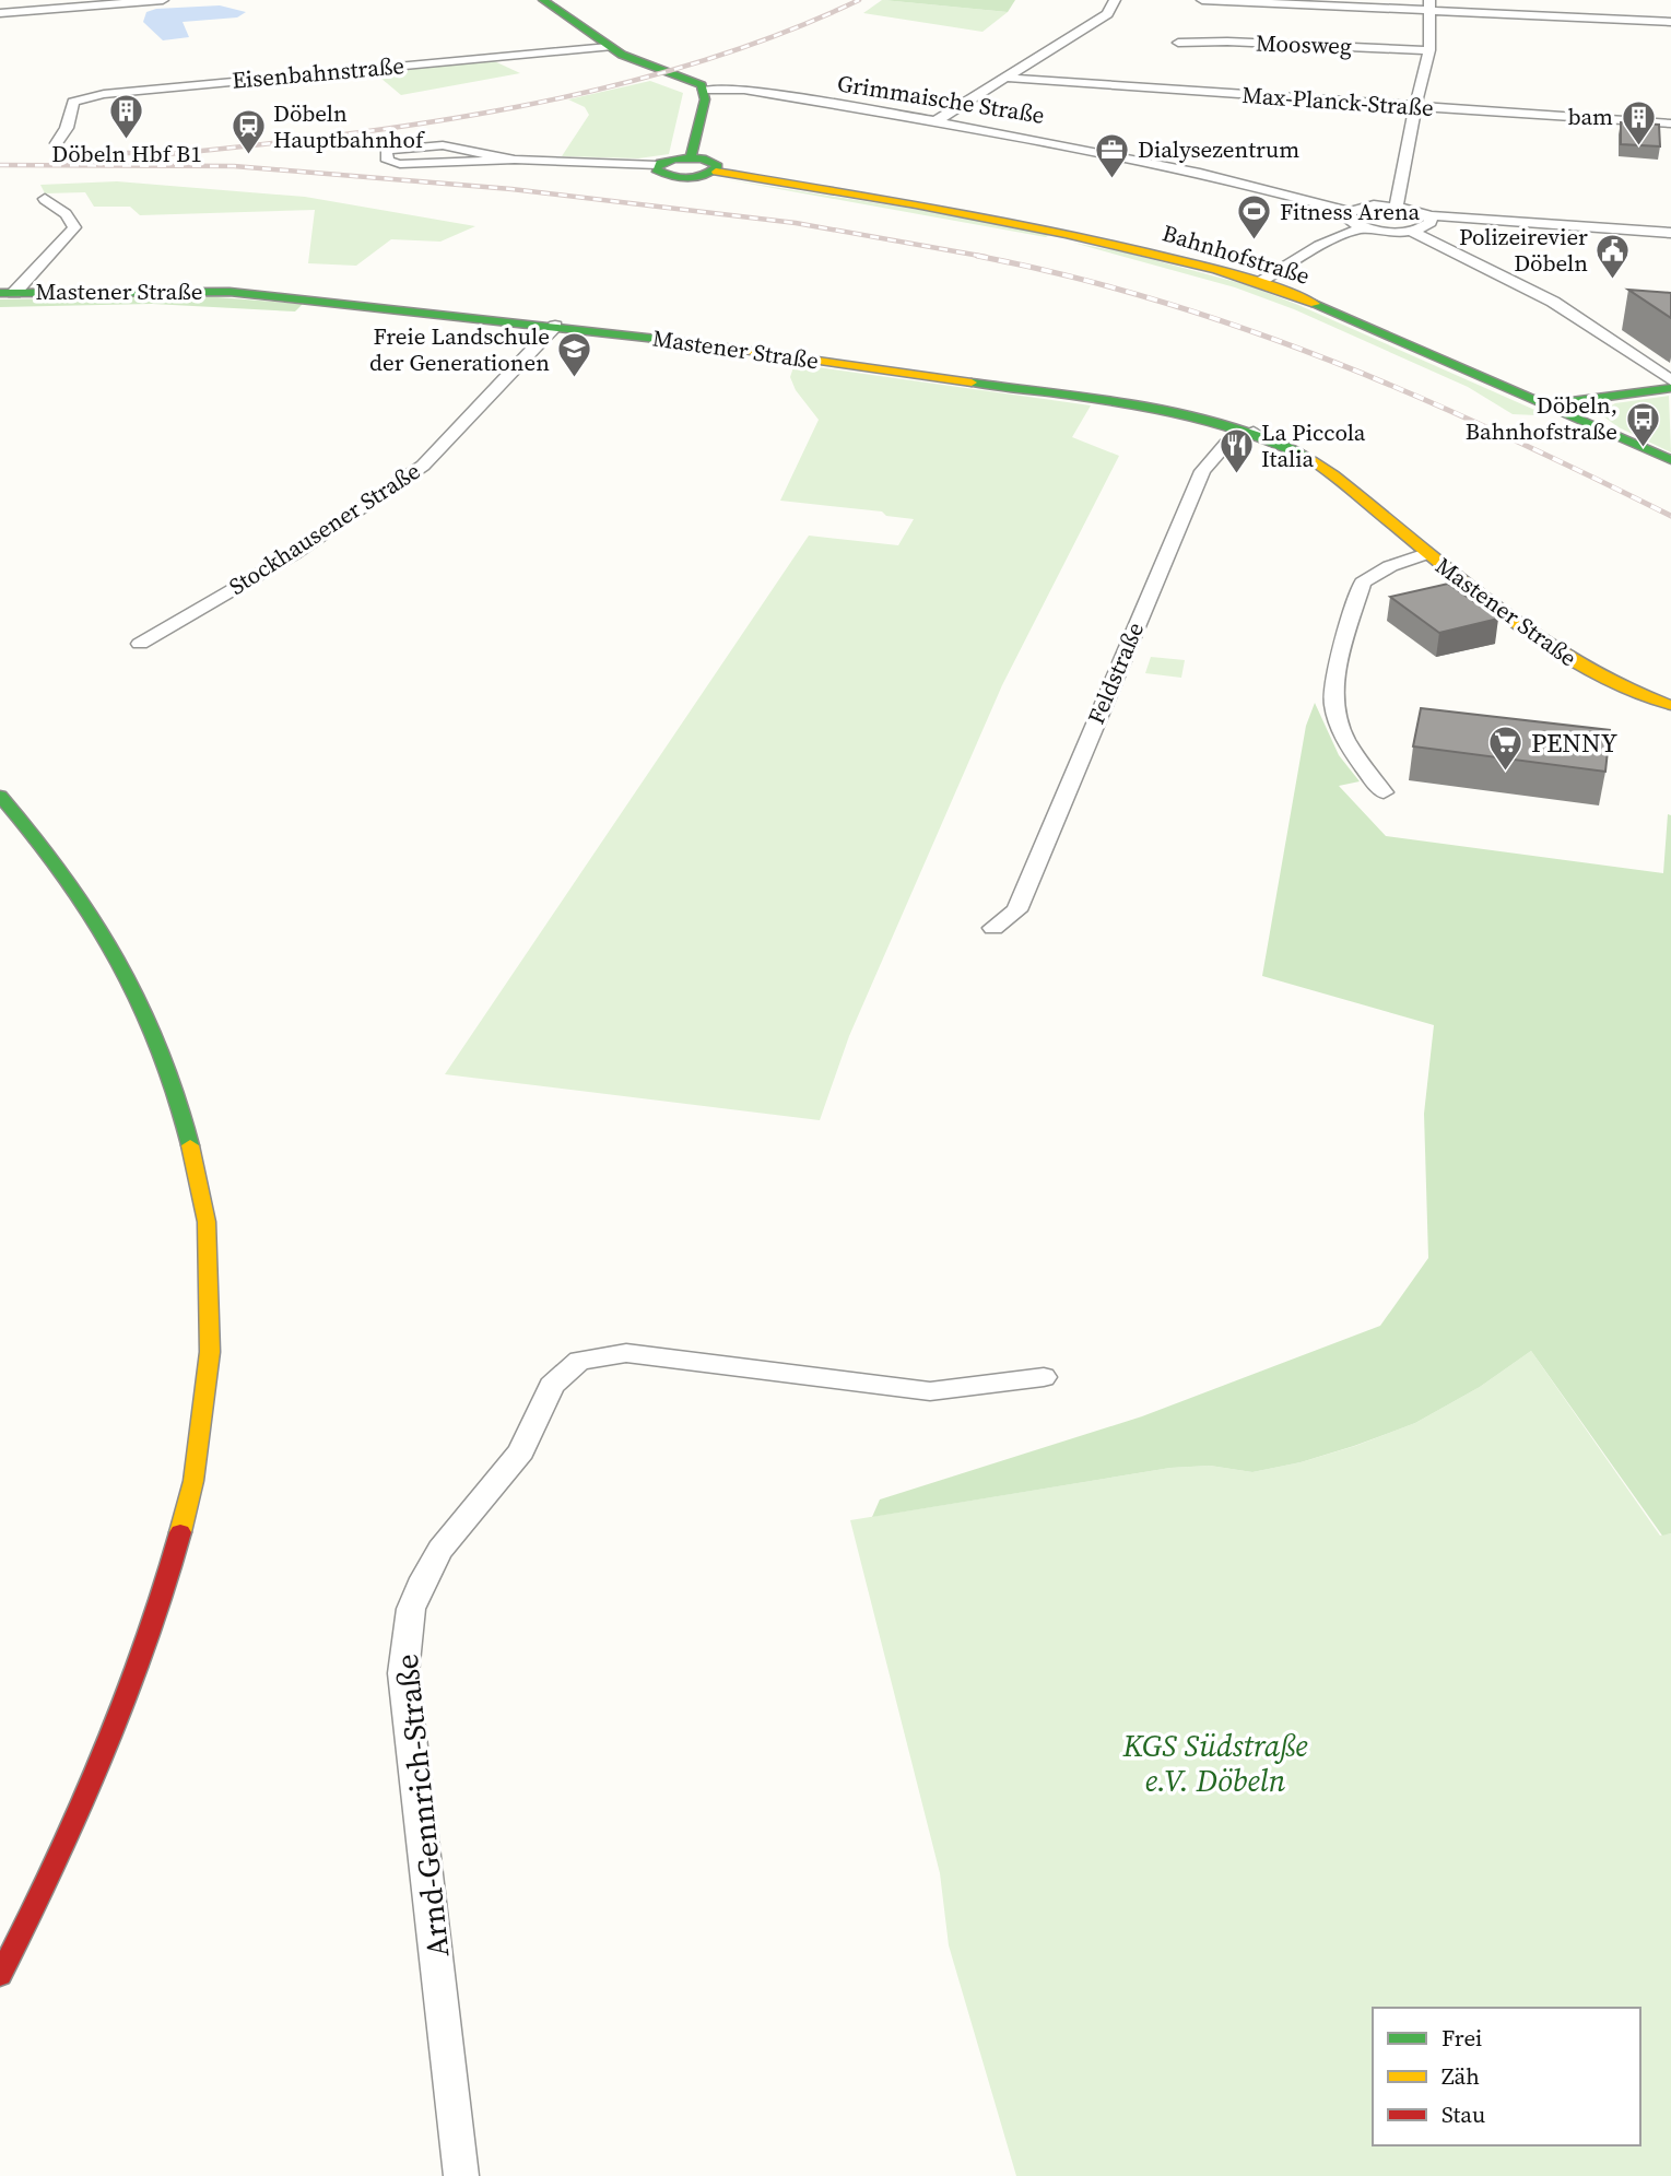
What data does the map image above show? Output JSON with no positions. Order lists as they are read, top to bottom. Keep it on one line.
{"streets":{"main road":["Grimmaische Straße","Bahnhofstraße","Mastener Straße"],"street":["Moosweg","Eisenbahnstraße","Max-Planck-Straße","Stockhausener Straße","Feldstraße","Arnd-Gennrich-Straße"]},"crossings":[["Eisenbahnstraße","Grimmaische Straße"],["Mastener Straße","Stockhausener Straße"],["Mastener Straße","Feldstraße"]],"parks":["KGS Südstraße e.V. Döbeln"],"places":{"building":["Döbeln Hbf B1","bam"],"station":["Döbeln Hauptbahnhof"],"office":["Dialysezentrum"],"sports":["Fitness Arena"],"public building":["Polizeirevier Döbeln"],"school or university":["Freie Landschule der Generationen"],"bus stop":["Döbeln, Bahnhofstraße"],"restaurant":["La Piccola Italia"],"supermarket":["PENNY"]},"legend":["Frei","Zäh","Stau"]}
